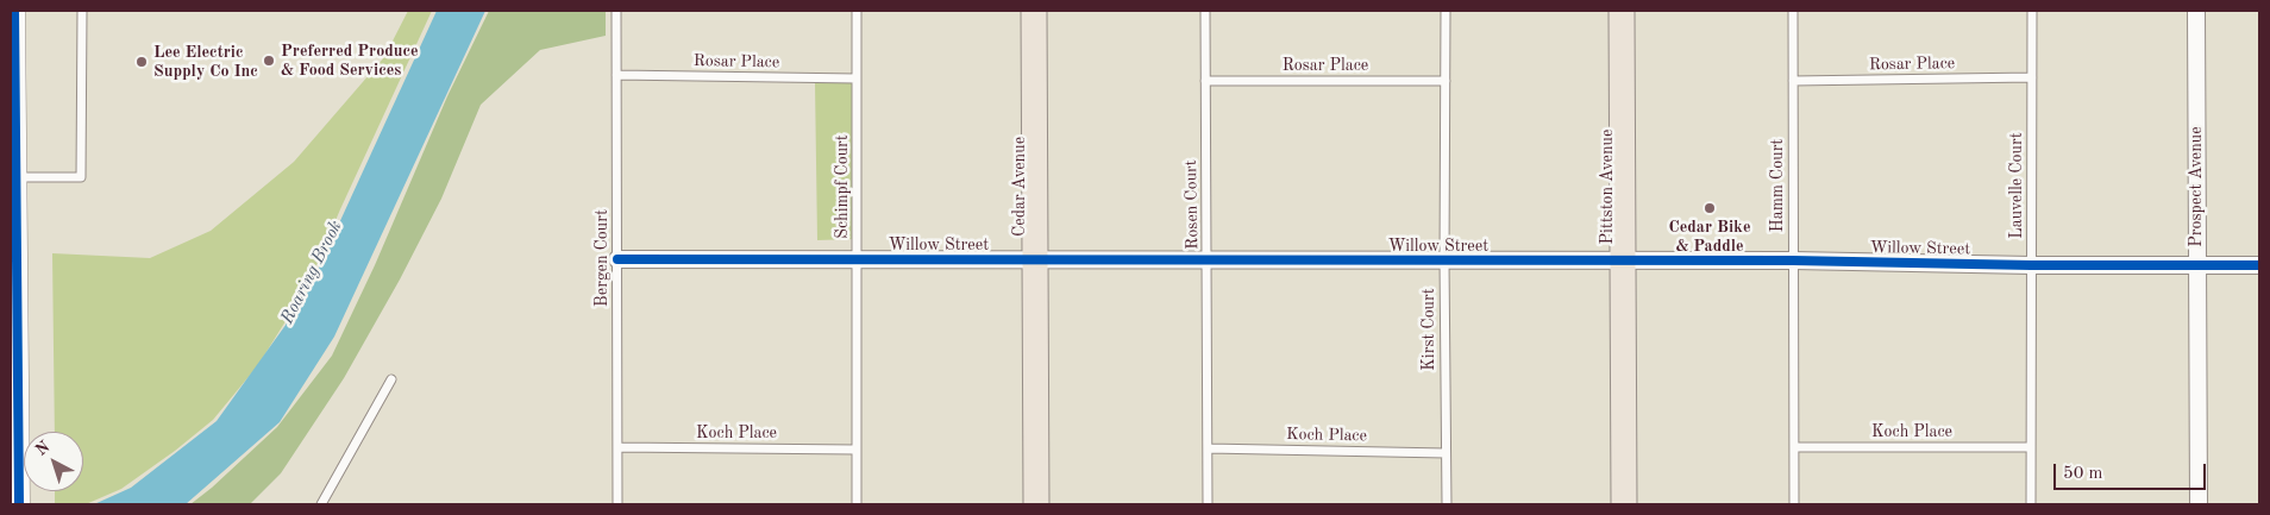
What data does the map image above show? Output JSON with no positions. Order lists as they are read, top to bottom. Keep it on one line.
{"streets":{"main road":["Cedar Avenue","Pittston Avenue"],"street":["Prospect Avenue","Willow Street"],"lane":["Rosar Place","Hamm Court","Lauvelle Court","Schimpf Court","Rosen Court","Bergen Court","Kirst Court","Koch Place"]},"crossings":[["Rosar Place","Hamm Court"],["Rosar Place","Lauvelle Court"],["Rosar Place","Schimpf Court"],["Rosar Place","Rosen Court"],["Rosar Place","Bergen Court"],["Rosar Place","Kirst Court"],["Hamm Court","Willow Street"],["Hamm Court","Koch Place"],["Lauvelle Court","Willow Street"],["Lauvelle Court","Koch Place"],["Schimpf Court","Willow Street"],["Schimpf Court","Koch Place"],["Cedar Avenue","Willow Street"],["Pittston Avenue","Willow Street"],["Prospect Avenue","Willow Street"],["Rosen Court","Willow Street"],["Rosen Court","Koch Place"],["Willow Street","Bergen Court"],["Willow Street","Kirst Court"],["Bergen Court","Koch Place"],["Kirst Court","Koch Place"]],"water":["Roaring Brook"],"places":["Preferred Produce & Food Services","Lee Electric Supply Co Inc","Cedar Bike & Paddle"],"scale_bar":"50 m","north":"top left"}
